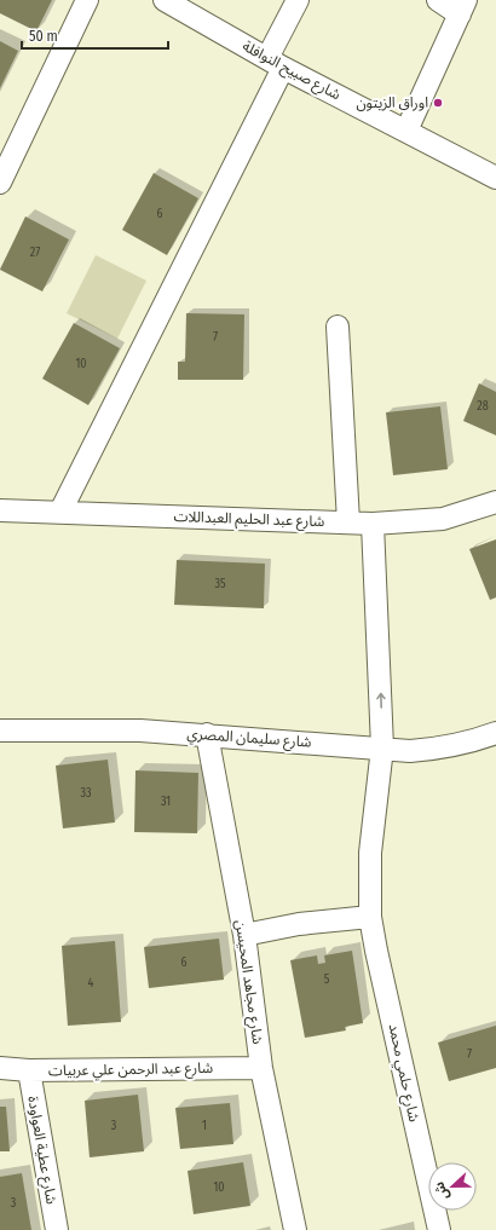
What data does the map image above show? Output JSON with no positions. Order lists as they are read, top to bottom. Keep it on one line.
{"streets":{"street":["شارع صبيح النوافلة","شارع عبد الحليم العبداللات","شارع سليمان المصري","شارع مجاهد المحيسن","شارع عبد الرحمن علي عربيات","شارع حلمي محمد","شارع عطية العواودة"]},"crossings":[["شارع عبد الحليم العبداللات","شارع حلمي محمد"],["شارع سليمان المصري","شارع مجاهد المحيسن"],["شارع سليمان المصري","شارع حلمي محمد"],["شارع مجاهد المحيسن","شارع عبد الرحمن علي عربيات"],["شارع عبد الرحمن علي عربيات","شارع عطية العواودة"]],"places":["اوراق الزيتون"],"house_numbers":["6","27","7","10","28","35","33","31","6","5","4","7","3","1","10","3"],"scale_bar":"50 m","north":"left"}
